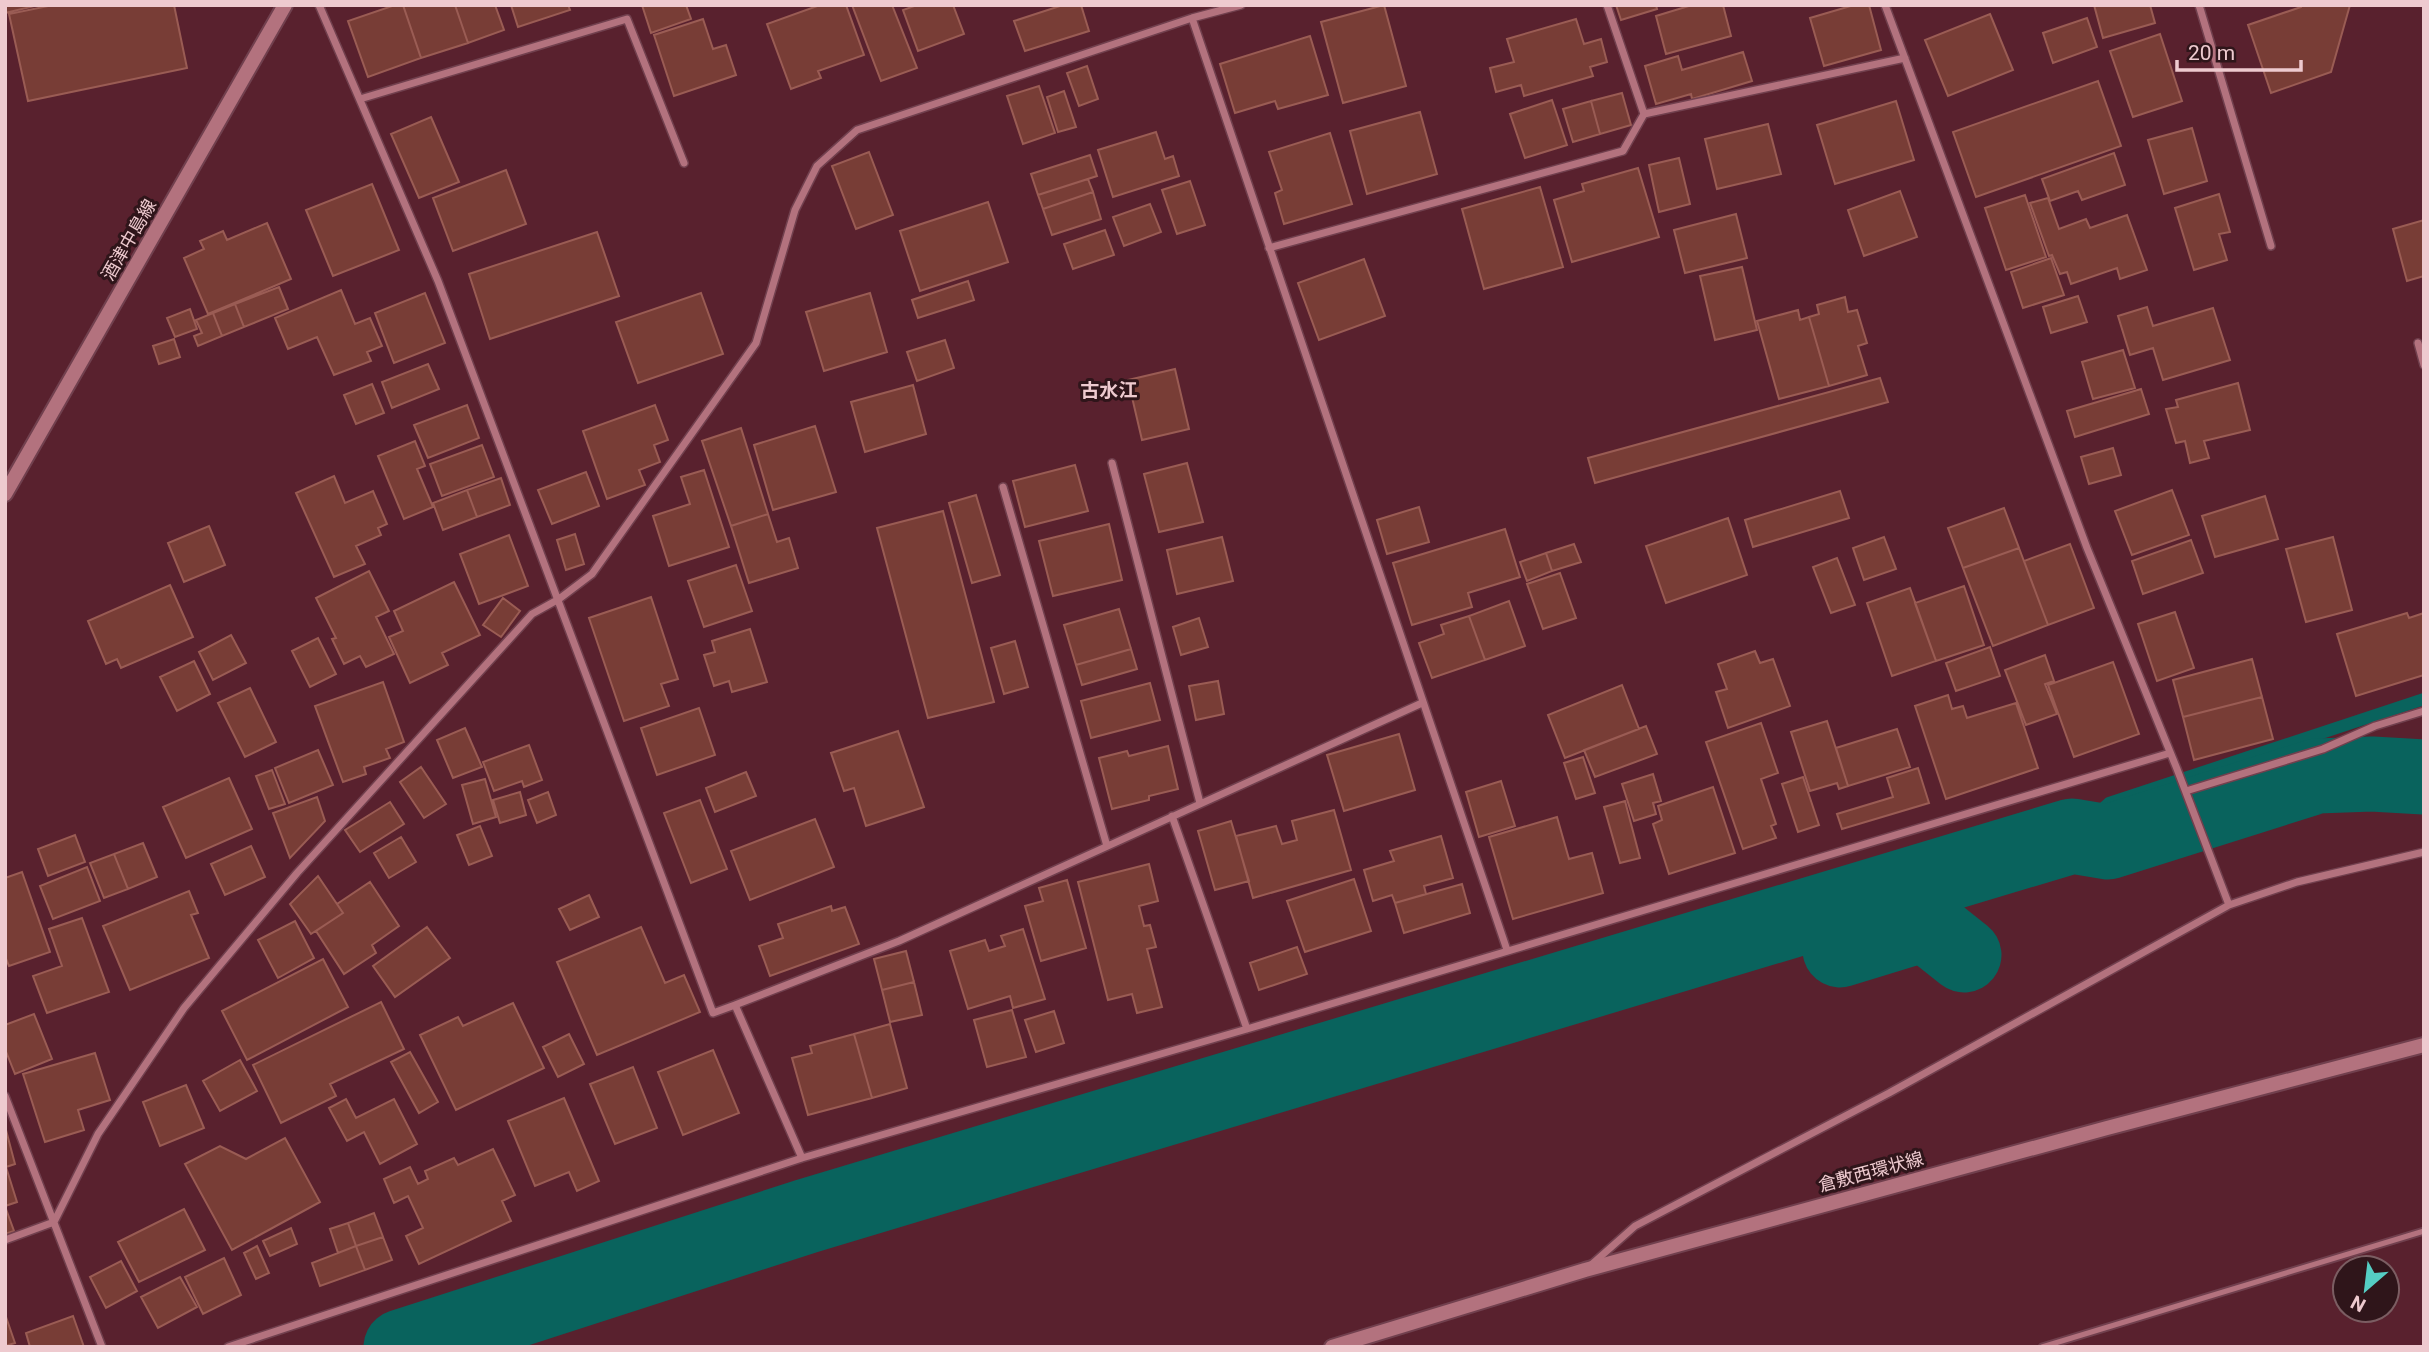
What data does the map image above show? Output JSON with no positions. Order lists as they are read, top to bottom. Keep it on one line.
{"streets":{"main road":["酒津中島線","倉敷西環状線"]},"districts":["古水江"],"scale_bar":"20 m","north":"bottom left"}
